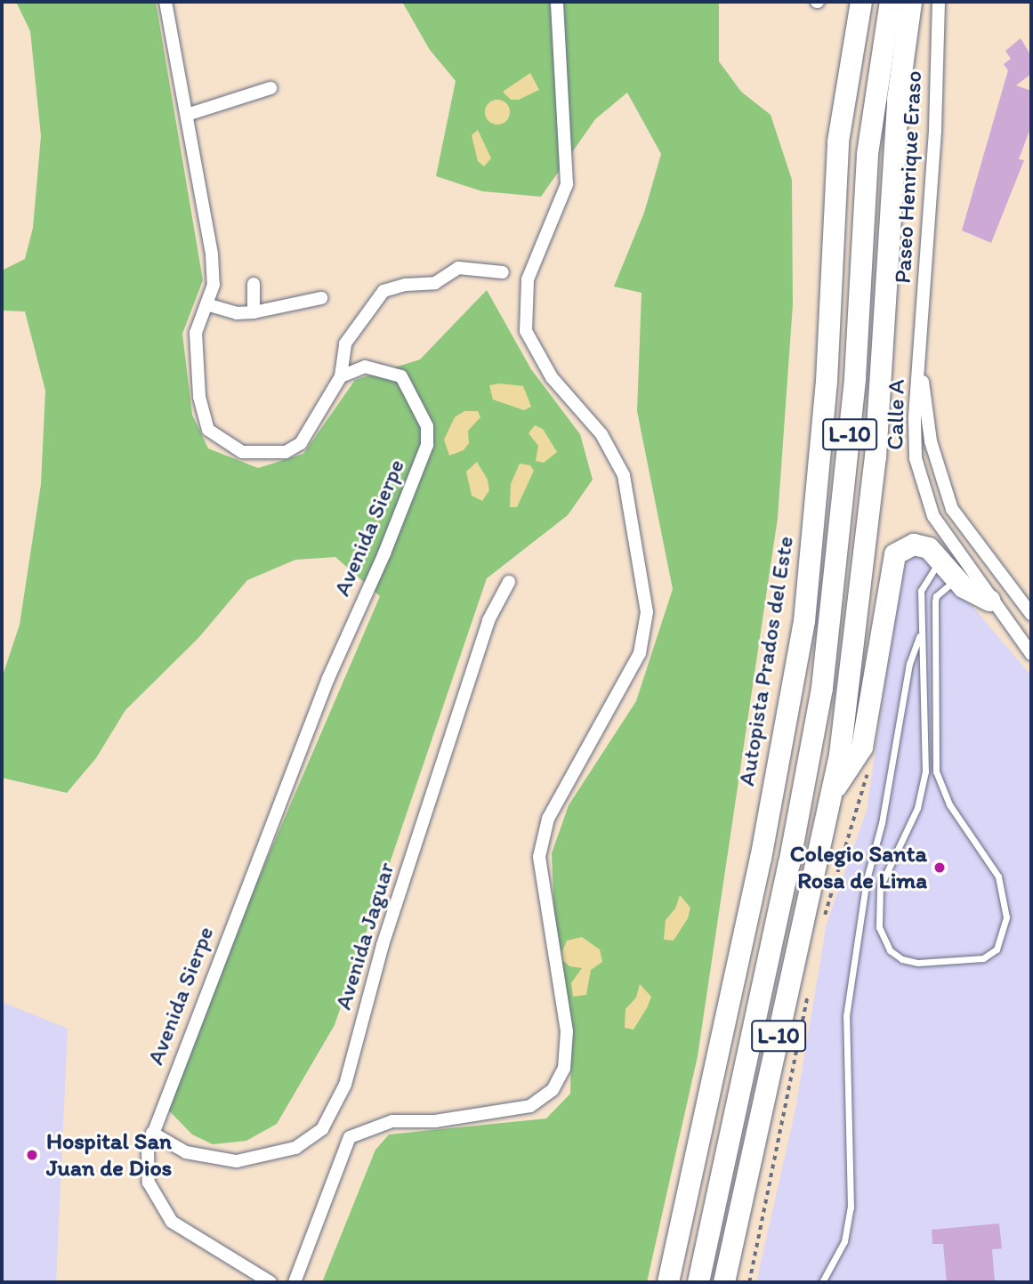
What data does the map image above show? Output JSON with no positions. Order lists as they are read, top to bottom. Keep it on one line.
{"streets":{"highway":["L-10","Autopista Prados del Este"],"street":["Paseo Henrique Eraso","Calle A","Avenida Sierpe","Avenida Jaguar"]},"crossings":[["Paseo Henrique Eraso","Calle A"],["Avenida Sierpe","Avenida Jaguar"]],"places":["Colegio Santa Rosa de Lima","Hospital San Juan de Dios"]}
